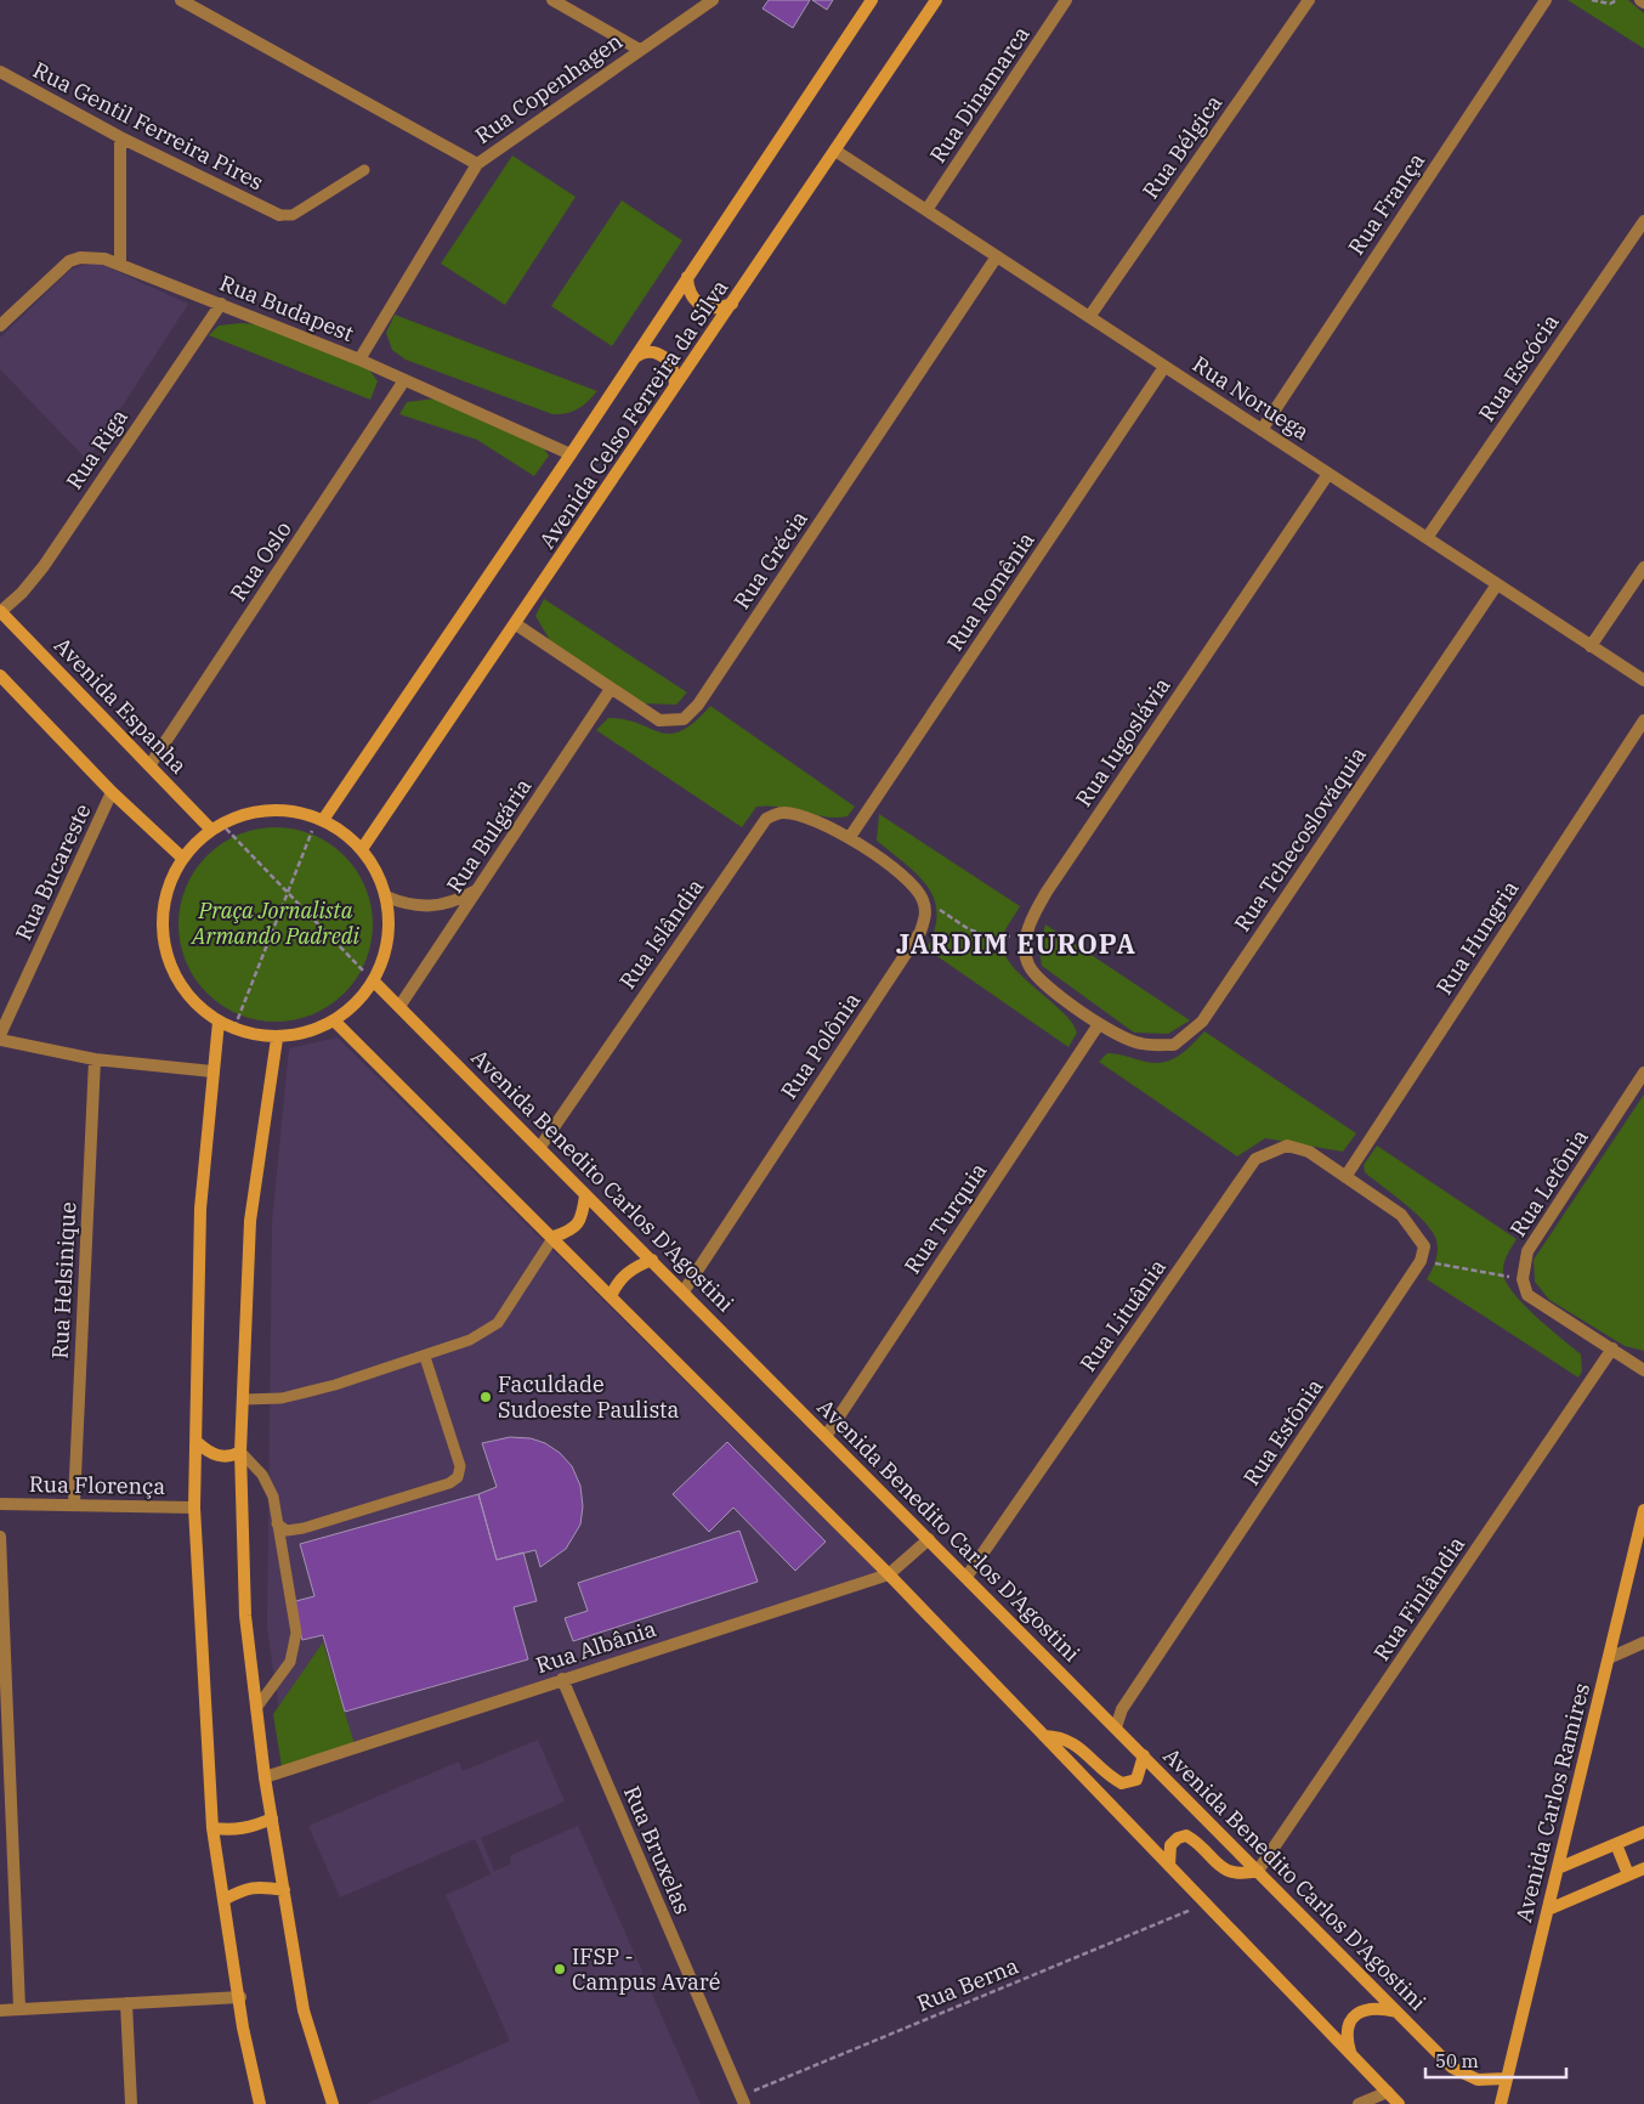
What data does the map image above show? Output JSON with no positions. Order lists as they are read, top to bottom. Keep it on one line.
{"streets":{"main road":["Avenida Celso Ferreira da Silva","Avenida Espanha","Avenida Benedito Carlos D'Agostini","Avenida Carlos Ramires"],"street":["Rua Copenhagen","Rua Dinamarca","Rua Gentil Ferreira Pires","Rua Bélgica","Rua França","Rua Budapest","Rua Escócia","Rua Noruega","Rua Riga","Rua Grécia","Rua Oslo","Rua Romênia","Rua Iugoslávia","Rua Bulgária","Rua Tchecoslováquia","Rua Bucareste","Rua Islândia","Rua Hungria","Rua Polônia","Rua Letônia","Rua Turquia","Rua Helsinique","Rua Lituânia","Rua Estônia","Rua Florença","Rua Finlândia","Rua Albânia","Rua Bruxelas"],"path":["Rua Berna"]},"crossings":[["Rua Copenhagen","Rua Budapest"],["Rua Dinamarca","Rua Noruega"],["Rua Bélgica","Rua Noruega"],["Rua França","Rua Noruega"],["Rua Budapest","Avenida Celso Ferreira da Silva"],["Rua Budapest","Rua Riga"],["Rua Budapest","Rua Oslo"],["Rua Escócia","Rua Noruega"],["Rua Noruega","Avenida Celso Ferreira da Silva"],["Rua Noruega","Rua Grécia"],["Rua Noruega","Rua Romênia"],["Rua Noruega","Rua Iugoslávia"],["Rua Noruega","Rua Tchecoslováquia"],["Avenida Celso Ferreira da Silva","Rua Grécia"],["Rua Riga","Avenida Espanha"],["Rua Grécia","Rua Bulgária"],["Rua Oslo","Avenida Espanha"],["Rua Romênia","Rua Islândia"],["Rua Iugoslávia","Rua Tchecoslováquia"],["Rua Iugoslávia","Rua Turquia"],["Rua Bulgária","Avenida Benedito Carlos D'Agostini"],["Rua Tchecoslováquia","Rua Turquia"],["Rua Islândia","Avenida Benedito Carlos D'Agostini"],["Rua Hungria","Rua Lituânia"],["Rua Polônia","Avenida Benedito Carlos D'Agostini"],["Avenida Benedito Carlos D'Agostini","Rua Turquia"],["Avenida Benedito Carlos D'Agostini","Rua Lituânia"],["Avenida Benedito Carlos D'Agostini","Rua Estônia"],["Avenida Benedito Carlos D'Agostini","Rua Finlândia"],["Avenida Benedito Carlos D'Agostini","Rua Albânia"],["Avenida Benedito Carlos D'Agostini","Avenida Carlos Ramires"],["Rua Helsinique","Rua Florença"],["Rua Albânia","Rua Bruxelas"],["Rua Bruxelas","Rua Berna"]],"districts":["JARDIM EUROPA"],"parks":["Praça Jornalista Armando Padredi"],"places":["Faculdade Sudoeste Paulista","IFSP - Campus Avaré"],"scale_bar":"50 m"}
